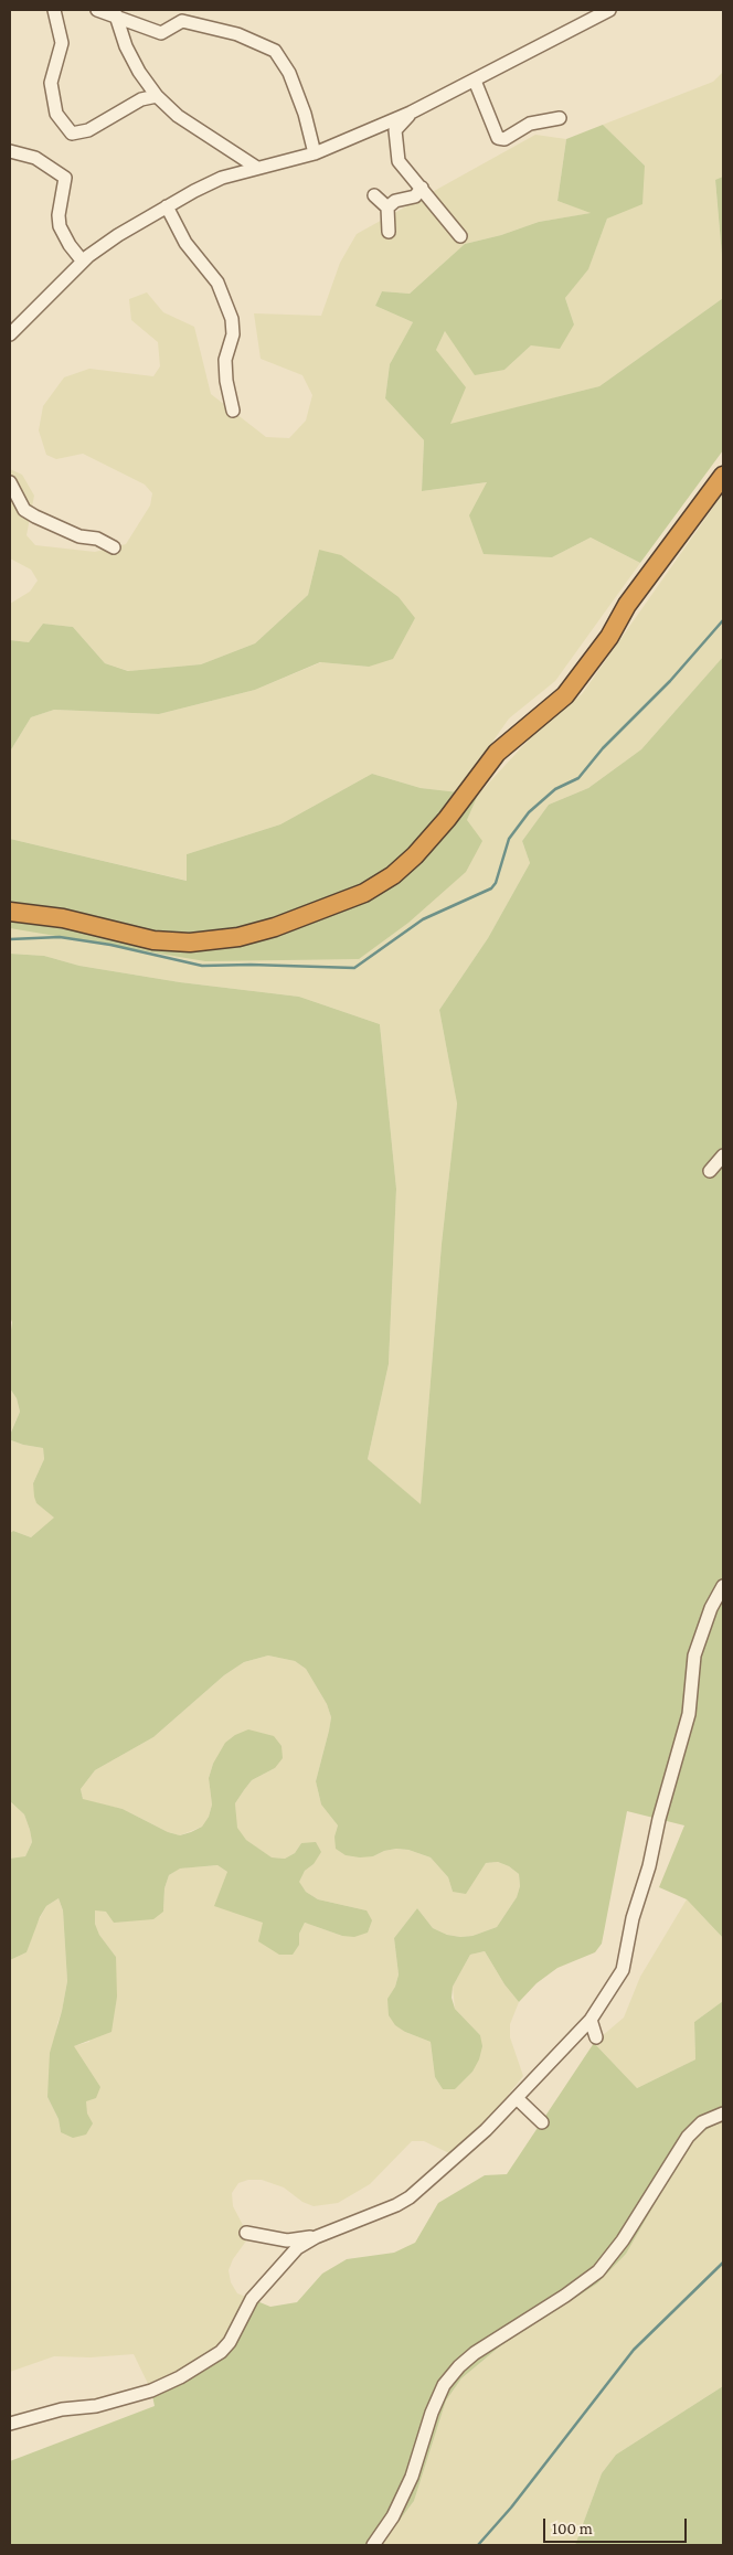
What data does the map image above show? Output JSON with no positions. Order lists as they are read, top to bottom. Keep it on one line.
{"scale_bar":"100 m"}
